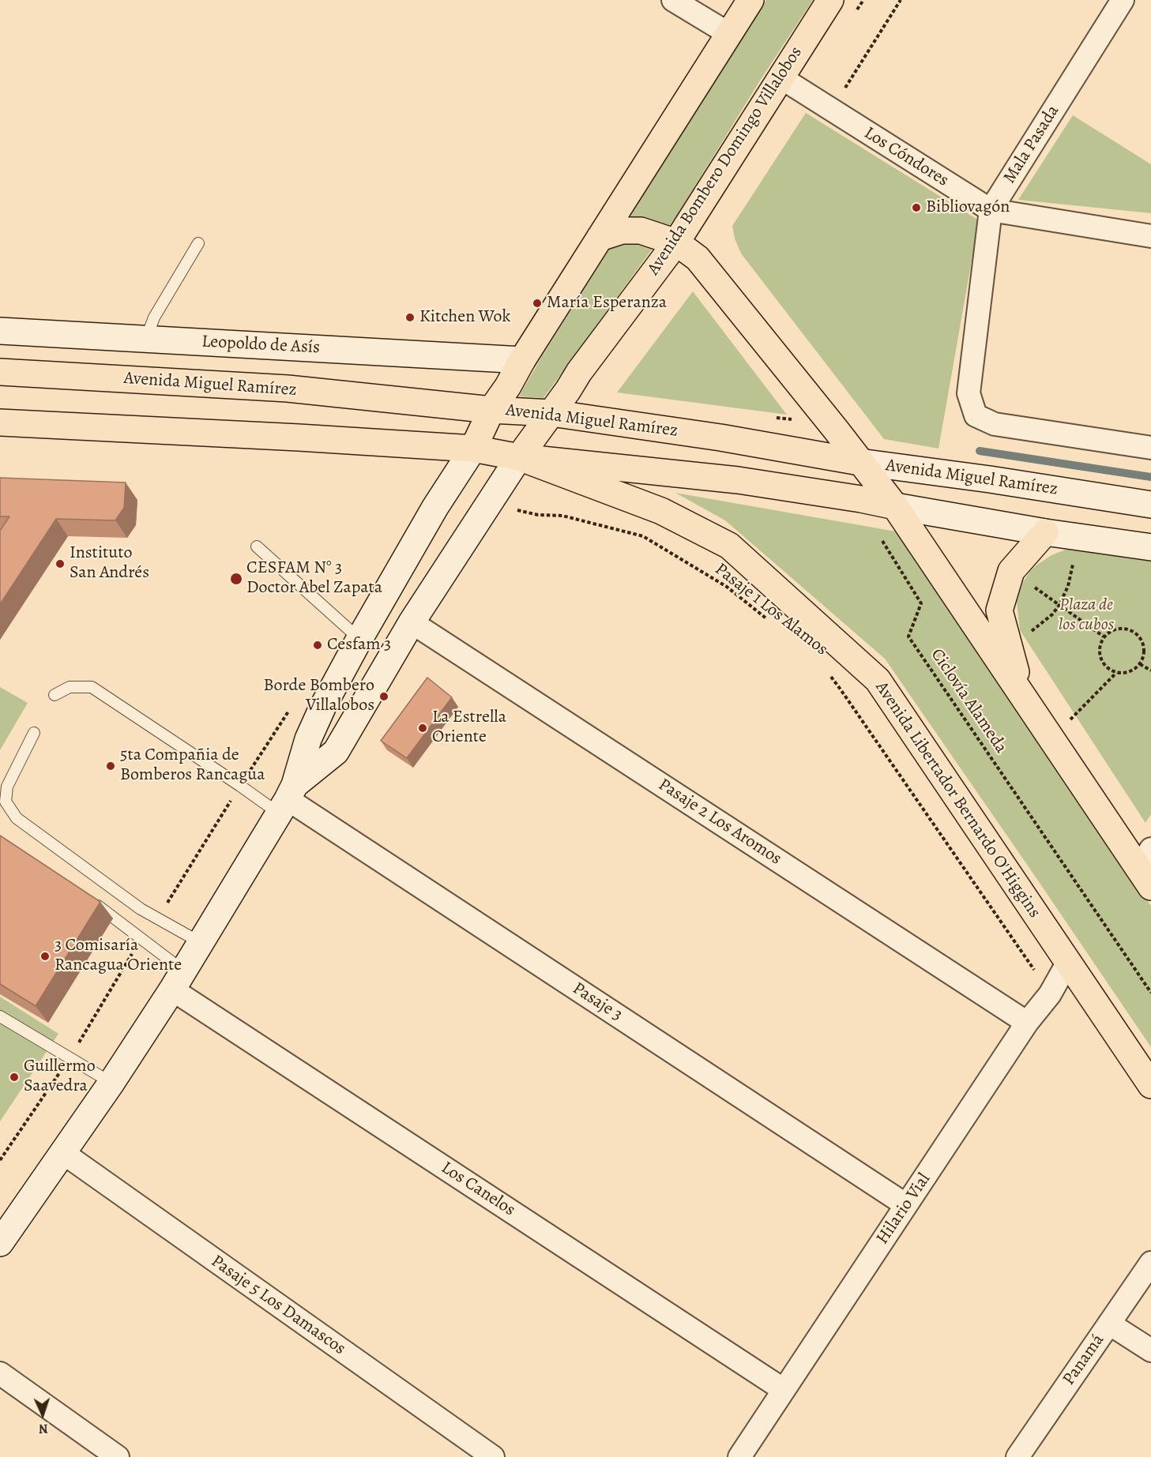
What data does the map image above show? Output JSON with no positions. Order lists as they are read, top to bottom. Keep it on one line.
{"streets":{"main road":["Avenida Bombero Domingo Villalobos","Avenida Miguel Ramírez","Avenida Libertador Bernardo O'Higgins"],"street":["Mala Pasada","Los Cóndores","Leopoldo de Asís","Pasaje 2 Los Aromos","Pasaje 3","Los Canelos","Hilario Vial","Pasaje 5 Los Damascos","Panamá"],"path":["Pasaje 1 Los Alamos","Ciclovía Alameda"]},"crossings":[["Mala Pasada","Los Cóndores"],["Los Cóndores","Avenida Bombero Domingo Villalobos"],["Avenida Bombero Domingo Villalobos","Leopoldo de Asís"],["Avenida Bombero Domingo Villalobos","Avenida Miguel Ramírez"],["Avenida Bombero Domingo Villalobos","Pasaje 1 Los Alamos"],["Avenida Bombero Domingo Villalobos","Avenida Libertador Bernardo O'Higgins"],["Avenida Bombero Domingo Villalobos","Pasaje 2 Los Aromos"],["Avenida Bombero Domingo Villalobos","Pasaje 3"],["Avenida Bombero Domingo Villalobos","Los Canelos"],["Avenida Bombero Domingo Villalobos","Pasaje 5 Los Damascos"],["Pasaje 1 Los Alamos","Hilario Vial"],["Avenida Libertador Bernardo O'Higgins","Hilario Vial"],["Pasaje 2 Los Aromos","Hilario Vial"],["Pasaje 3","Hilario Vial"],["Los Canelos","Hilario Vial"]],"parks":["Plaza de los cubos"],"places":["Bibliovagón","María Esperanza","Kitchen Wok","Instituto San Andrés","CESFAM N° 3 Doctor Abel Zapata","Cesfam 3","Borde Bombero Villalobos","La Estrella Oriente","5ta Compañia de Bomberos Rancagua","3 Comisaría Rancagua Oriente","Guillermo Saavedra"],"north":"bottom"}
